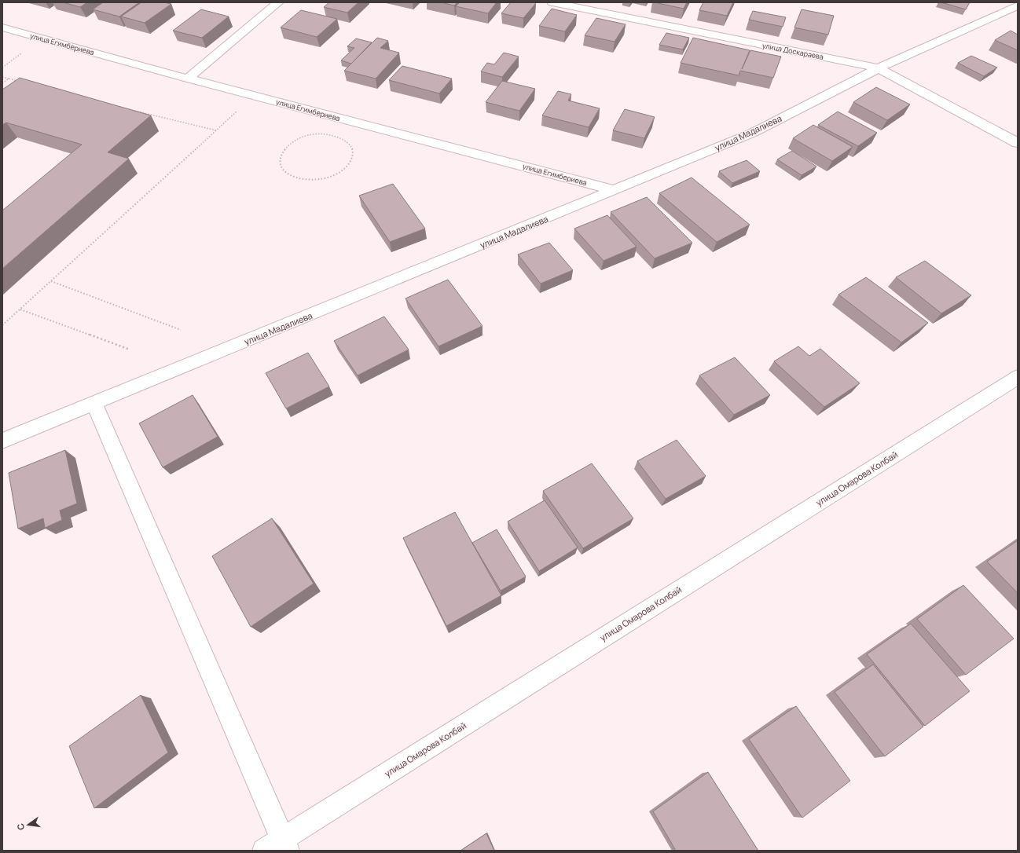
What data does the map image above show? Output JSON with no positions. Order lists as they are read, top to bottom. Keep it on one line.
{"streets":{"street":["улица Егимбериева","улица Доскараева","улица Мадалиева","улица Омарова Колбай"]},"crossings":[["улица Егимбериева","улица Мадалиева"],["улица Доскараева","улица Мадалиева"]],"north":"left"}
